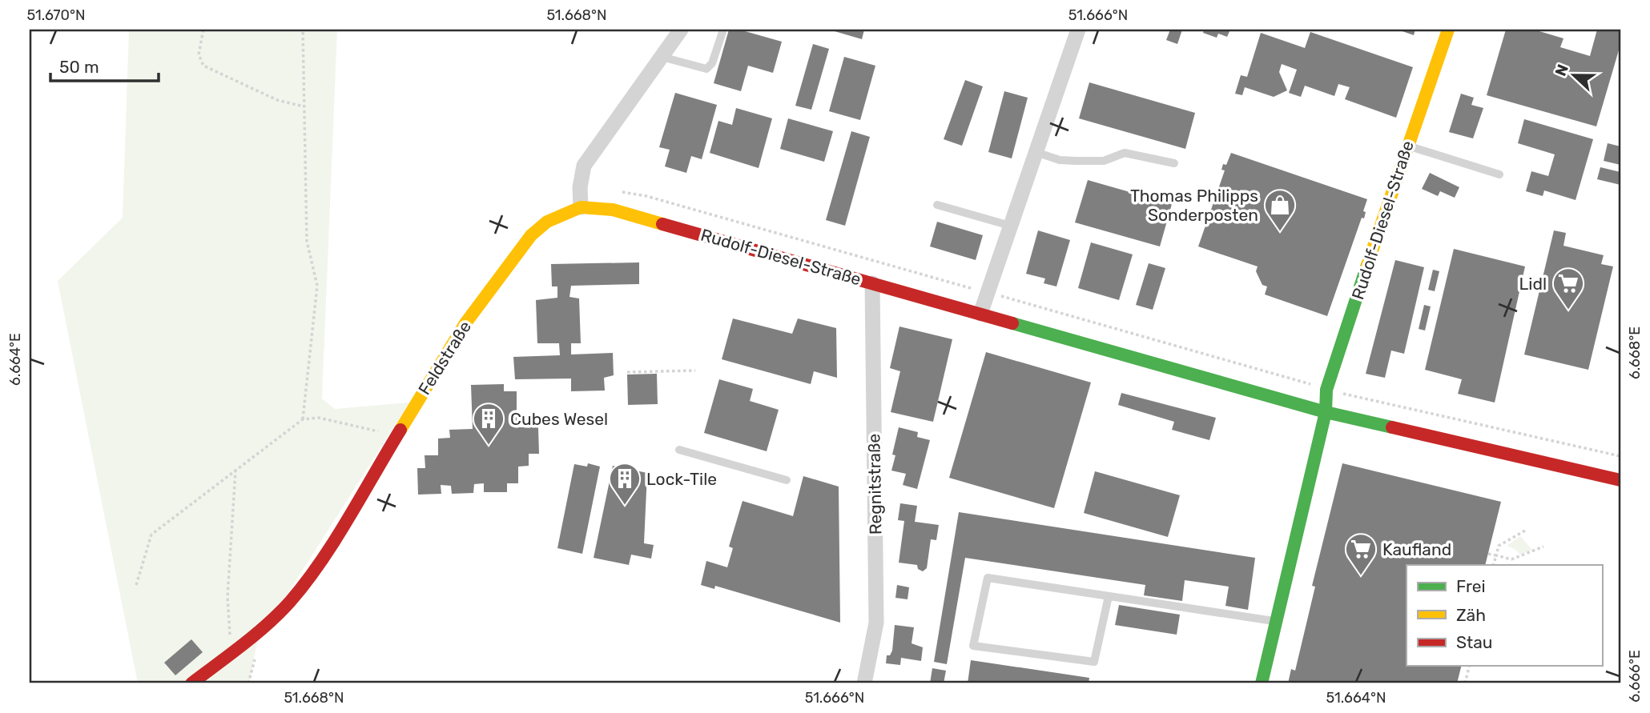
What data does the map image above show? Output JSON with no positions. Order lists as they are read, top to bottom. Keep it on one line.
{"streets":{"street":["Rudolf-Diesel-Straße","Feldstraße","Regnitstraße"]},"crossings":[["Rudolf-Diesel-Straße","Feldstraße"],["Rudolf-Diesel-Straße","Regnitstraße"]],"places":{"shop":["Thomas Philipps Sonderposten"],"supermarket":["Lidl","Kaufland"],"building":["Cubes Wesel","Lock-Tile"]},"legend":["Frei","Zäh","Stau"],"scale_bar":"50 m","north":"left","coordinates":["51.670°N","51.668°N","51.666°N","6.668°E","6.664°E","6.666°E","51.664°N"]}
